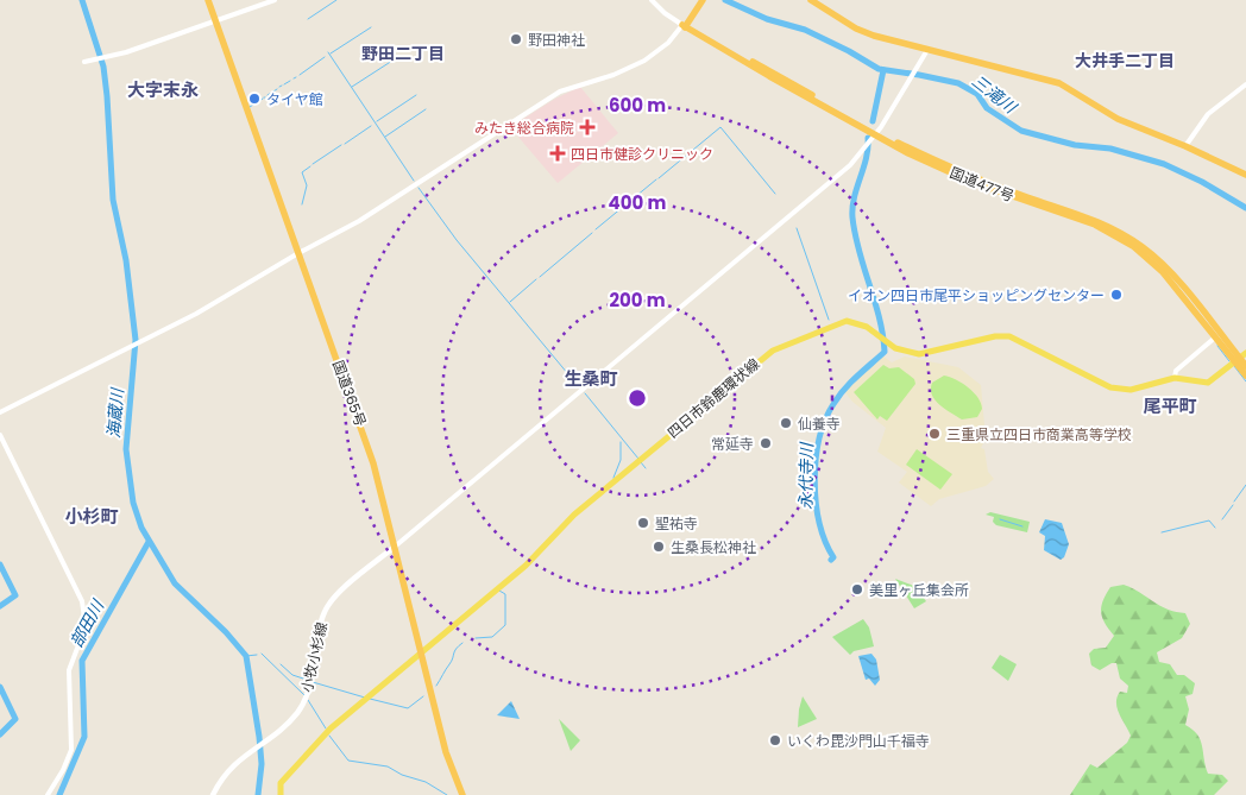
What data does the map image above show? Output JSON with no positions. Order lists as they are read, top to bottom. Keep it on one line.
{"streets":{"highway":["国道477号","国道365号"],"main road":["四日市鈴鹿環状線","小牧小杉線"]},"crossings":[["国道477号","四日市鈴鹿環状線"],["国道365号","四日市鈴鹿環状線"],["国道365号","小牧小杉線"]],"districts":["野田二丁目","大井手二丁目","大字末永","生桑町","尾平町","小杉町"],"water":["三滝川","海蔵川","永代寺川","部田川"],"places":{"other":["野田神社","タイヤ館","イオン四日市尾平ショッピングセンター","仙養寺","三重県立四日市商業高等学校","常延寺","聖祐寺","生桑長松神社","美里ヶ丘集会所","いくわ毘沙門山千福寺"],"health":["みたき総合病院","四日市健診クリニック"]},"rings":["600 m","400 m","200 m"]}
